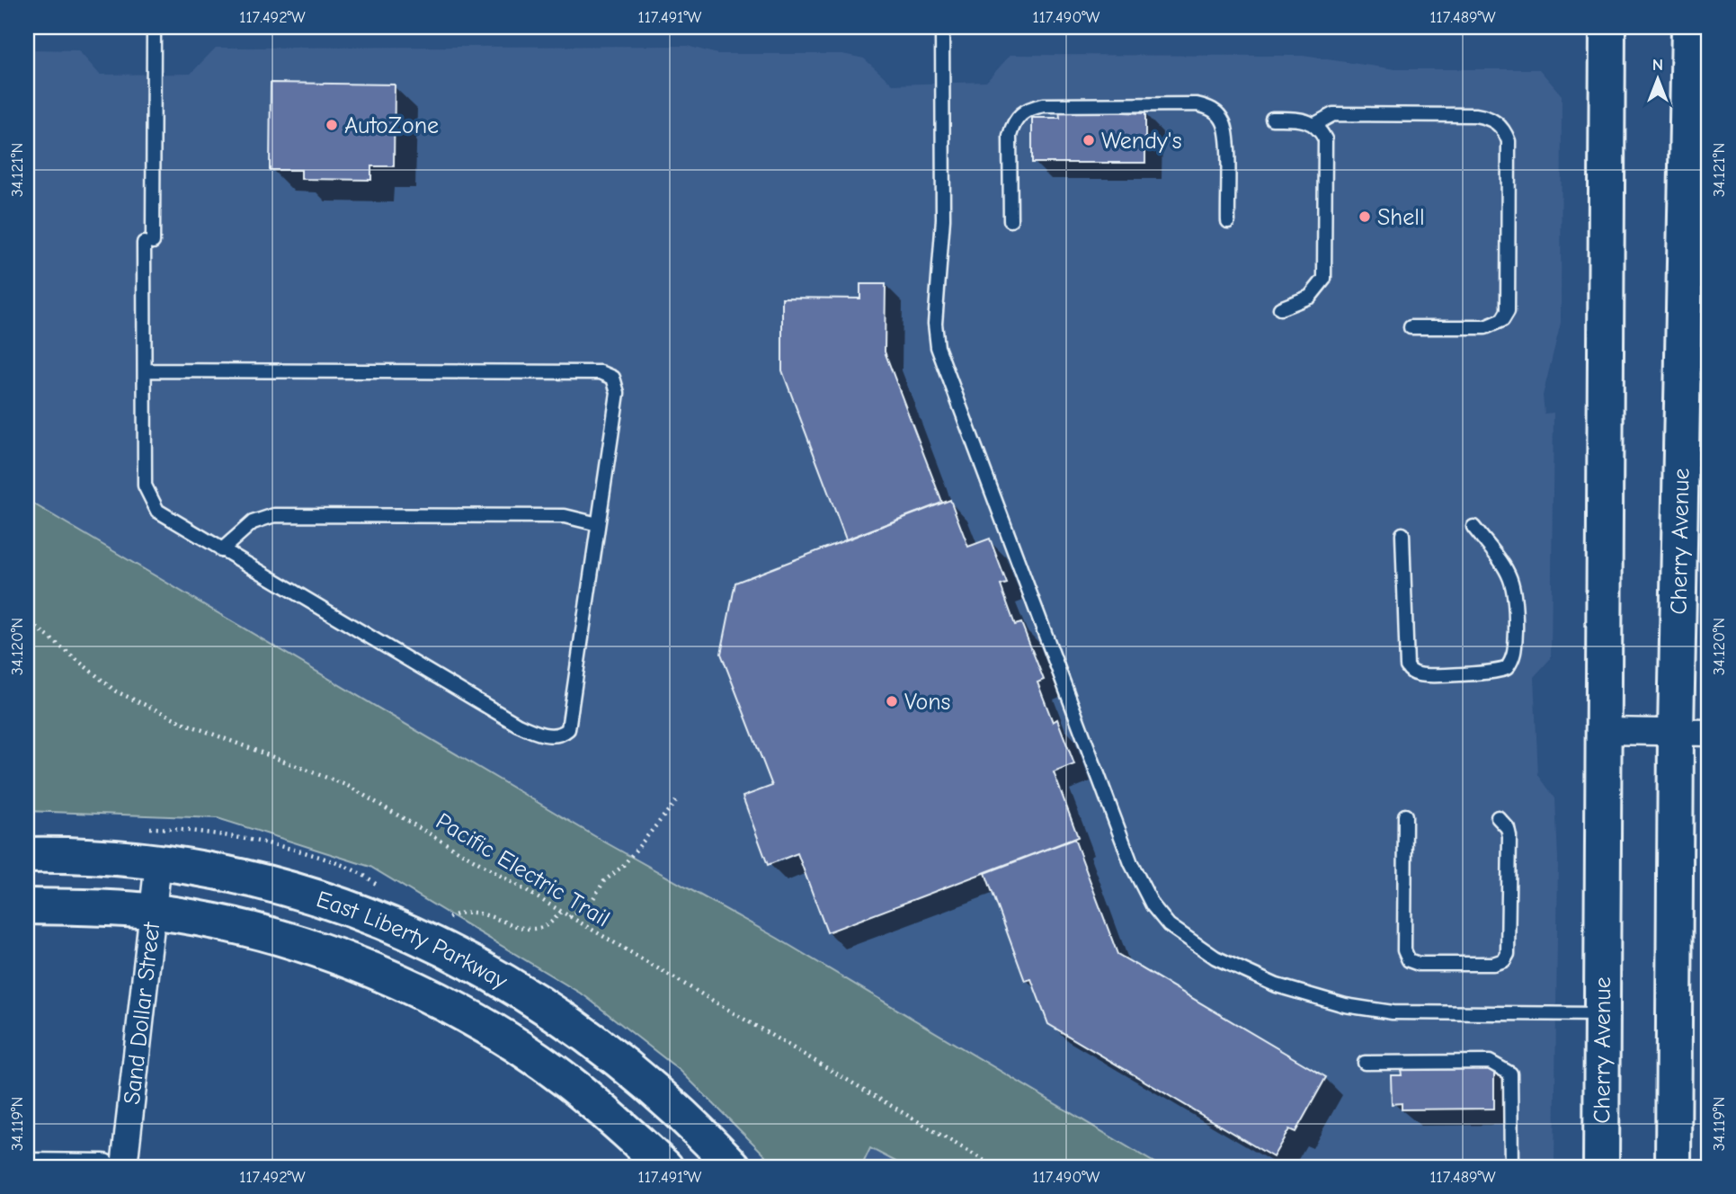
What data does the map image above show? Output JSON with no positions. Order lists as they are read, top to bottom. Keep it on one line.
{"streets":{"main road":["Cherry Avenue","East Liberty Parkway"],"street":["Sand Dollar Street"],"path":["Pacific Electric Trail"]},"crossings":[["East Liberty Parkway","Sand Dollar Street"]],"places":["AutoZone","Wendy's","Shell","Vons"],"north":"top","coordinates":["117.492°W","117.491°W","117.490°W","117.489°W","34.121°N","34.120°N","34.119°N"]}
